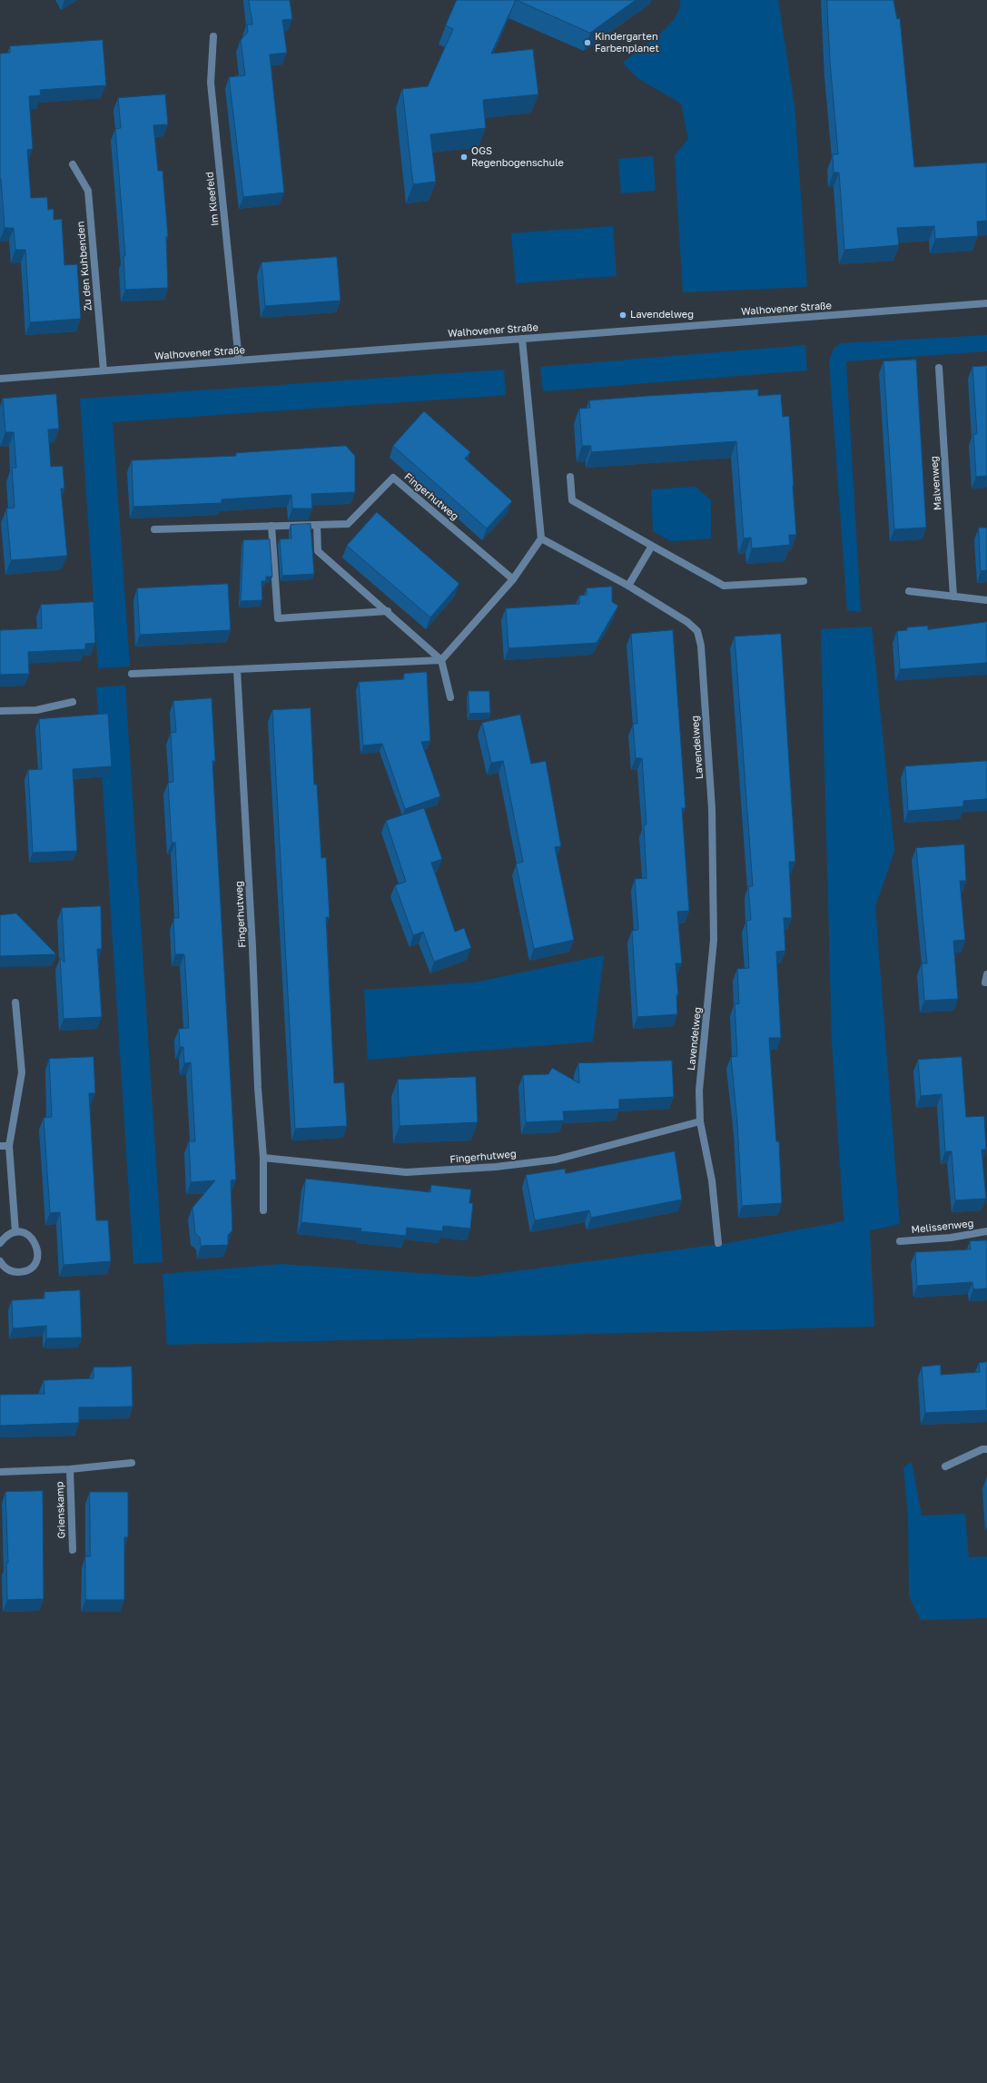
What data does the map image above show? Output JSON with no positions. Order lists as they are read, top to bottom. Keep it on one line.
{"streets":{"street":["Im Kleefeld","Zu den Kuhbenden","Walhovener Straße","Malvenweg","Fingerhutweg","Lavendelweg","Melissenweg","Grienskamp"]},"crossings":[["Im Kleefeld","Walhovener Straße"],["Zu den Kuhbenden","Walhovener Straße"],["Fingerhutweg","Lavendelweg"]],"places":["Kindergarten Farbenplanet","OGS Regenbogenschule","Lavendelweg"]}
